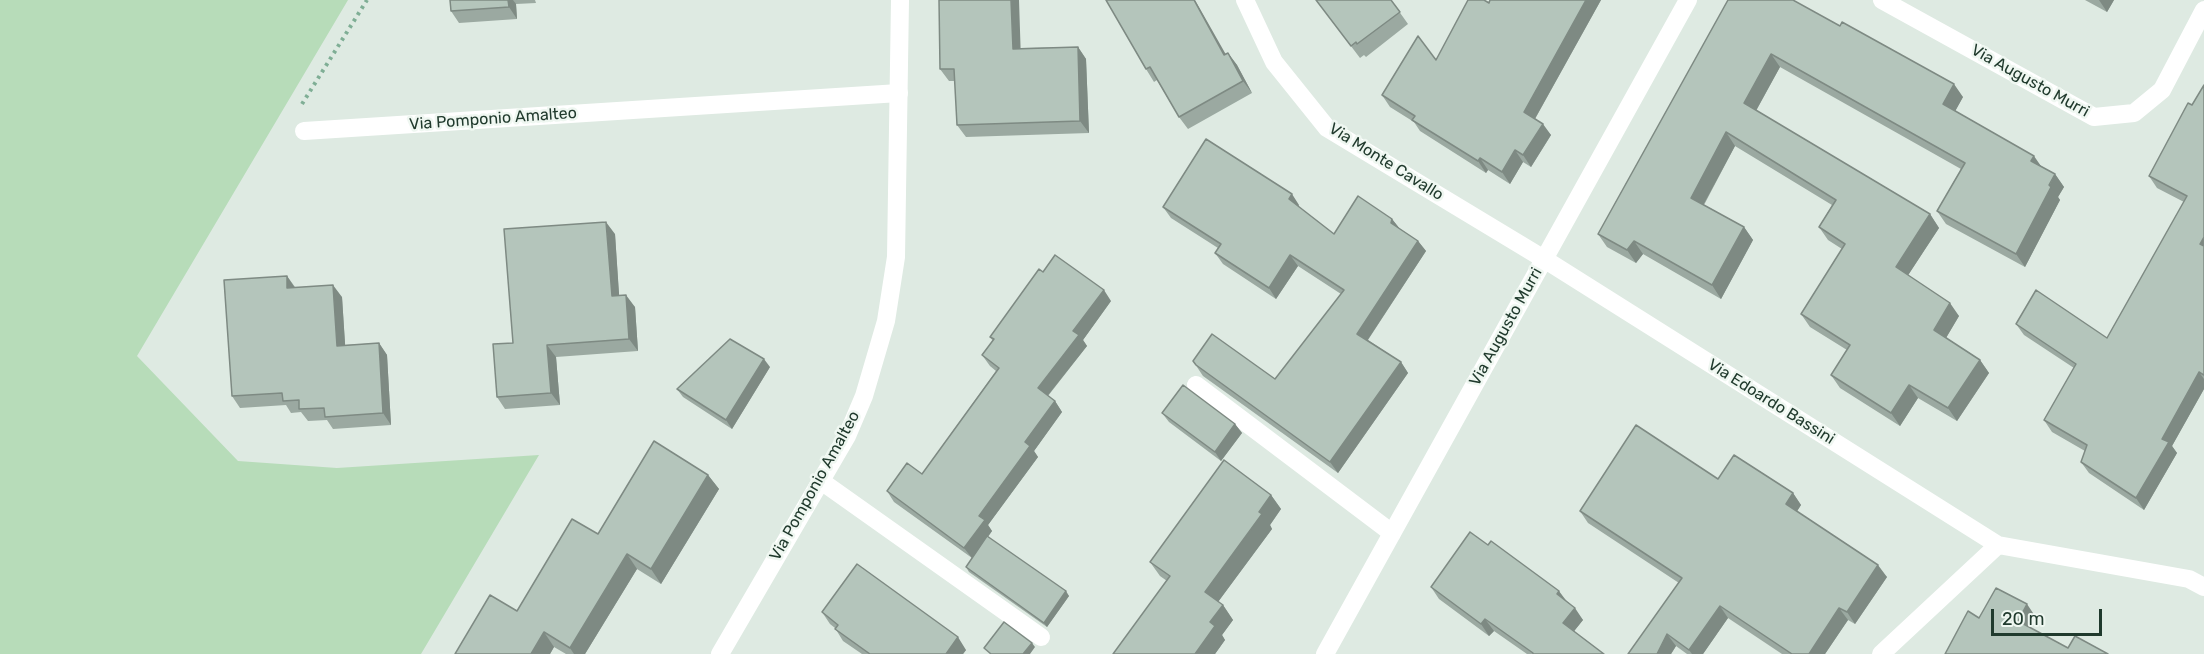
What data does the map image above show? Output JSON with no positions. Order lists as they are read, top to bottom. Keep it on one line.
{"streets":{"street":["Via Augusto Murri","Via Pomponio Amalteo","Via Monte Cavallo","Via Edoardo Bassini"]},"crossings":[["Via Augusto Murri","Via Monte Cavallo"],["Via Augusto Murri","Via Edoardo Bassini"],["Via Monte Cavallo","Via Edoardo Bassini"]],"scale_bar":"20 m"}
